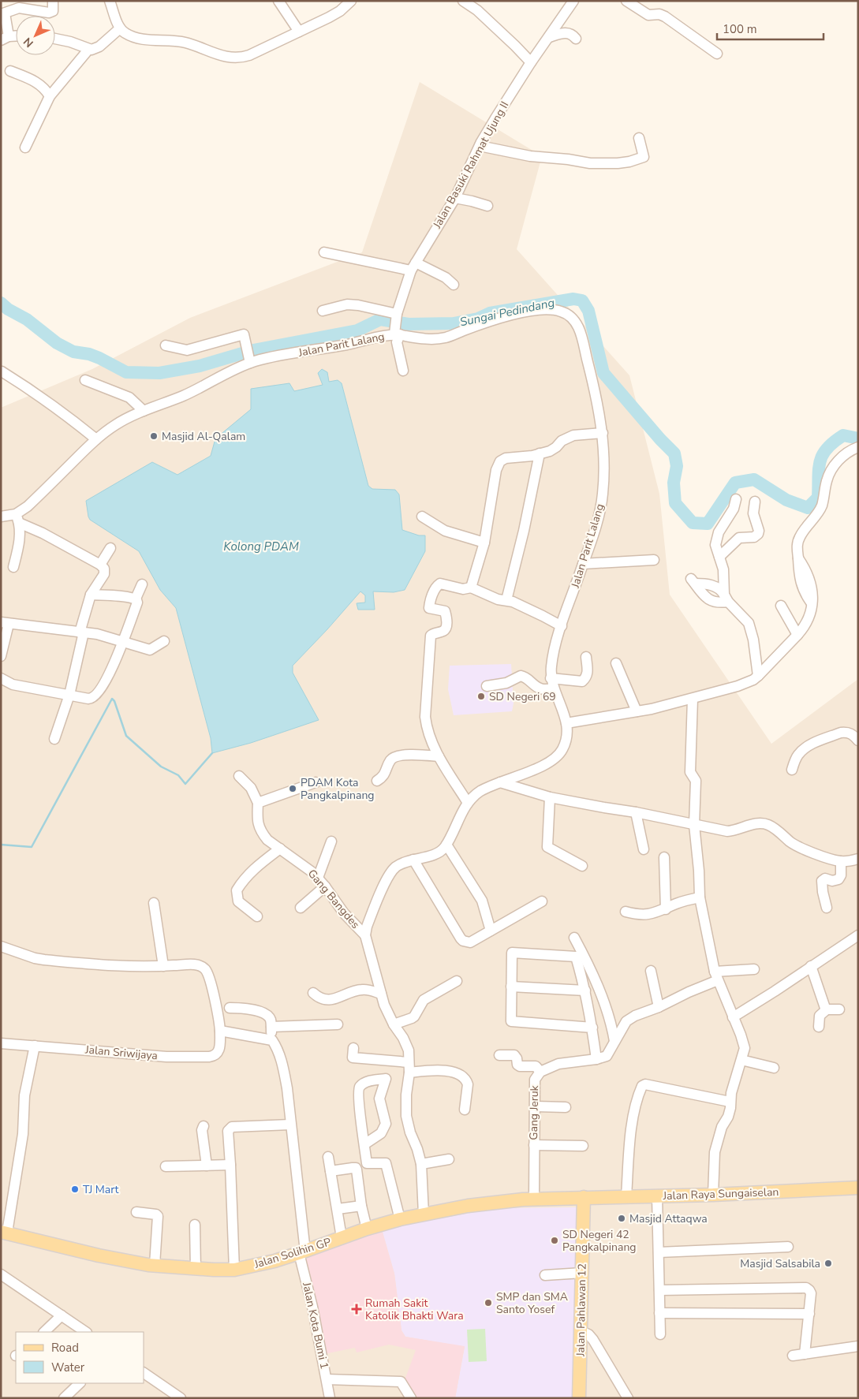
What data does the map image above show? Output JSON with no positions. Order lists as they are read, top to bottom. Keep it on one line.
{"streets":{"main road":["Jalan Raya Sungaiselan","Jalan Solihin GP","Jalan Pahlawan 12"],"street":["Jalan Basuki Rahmat Ujung II","Jalan Parit Lalang","Gang Bangdes","Jalan Sriwijaya","Gang Jeruk","Jalan Kota Bumi 1"]},"crossings":[["Jalan Basuki Rahmat Ujung II","Jalan Parit Lalang"],["Jalan Parit Lalang","Gang Bangdes"],["Gang Jeruk","Jalan Solihin GP"],["Jalan Raya Sungaiselan","Jalan Solihin GP"],["Jalan Raya Sungaiselan","Jalan Pahlawan 12"],["Jalan Solihin GP","Jalan Pahlawan 12"],["Jalan Solihin GP","Jalan Kota Bumi 1"]],"water":["Sungai Pedindang","Kolong PDAM"],"places":{"other":["Masjid Al-Qalam","SD Negeri 69","PDAM Kota Pangkalpinang","TJ Mart","Masjid Attaqwa","SD Negeri 42 Pangkalpinang","Masjid Salsabila","SMP dan SMA Santo Yosef"],"health":["Rumah Sakit Katolik Bhakti Wara"]},"legend":["Road","Water"],"scale_bar":"100 m","north":"bottom left"}
